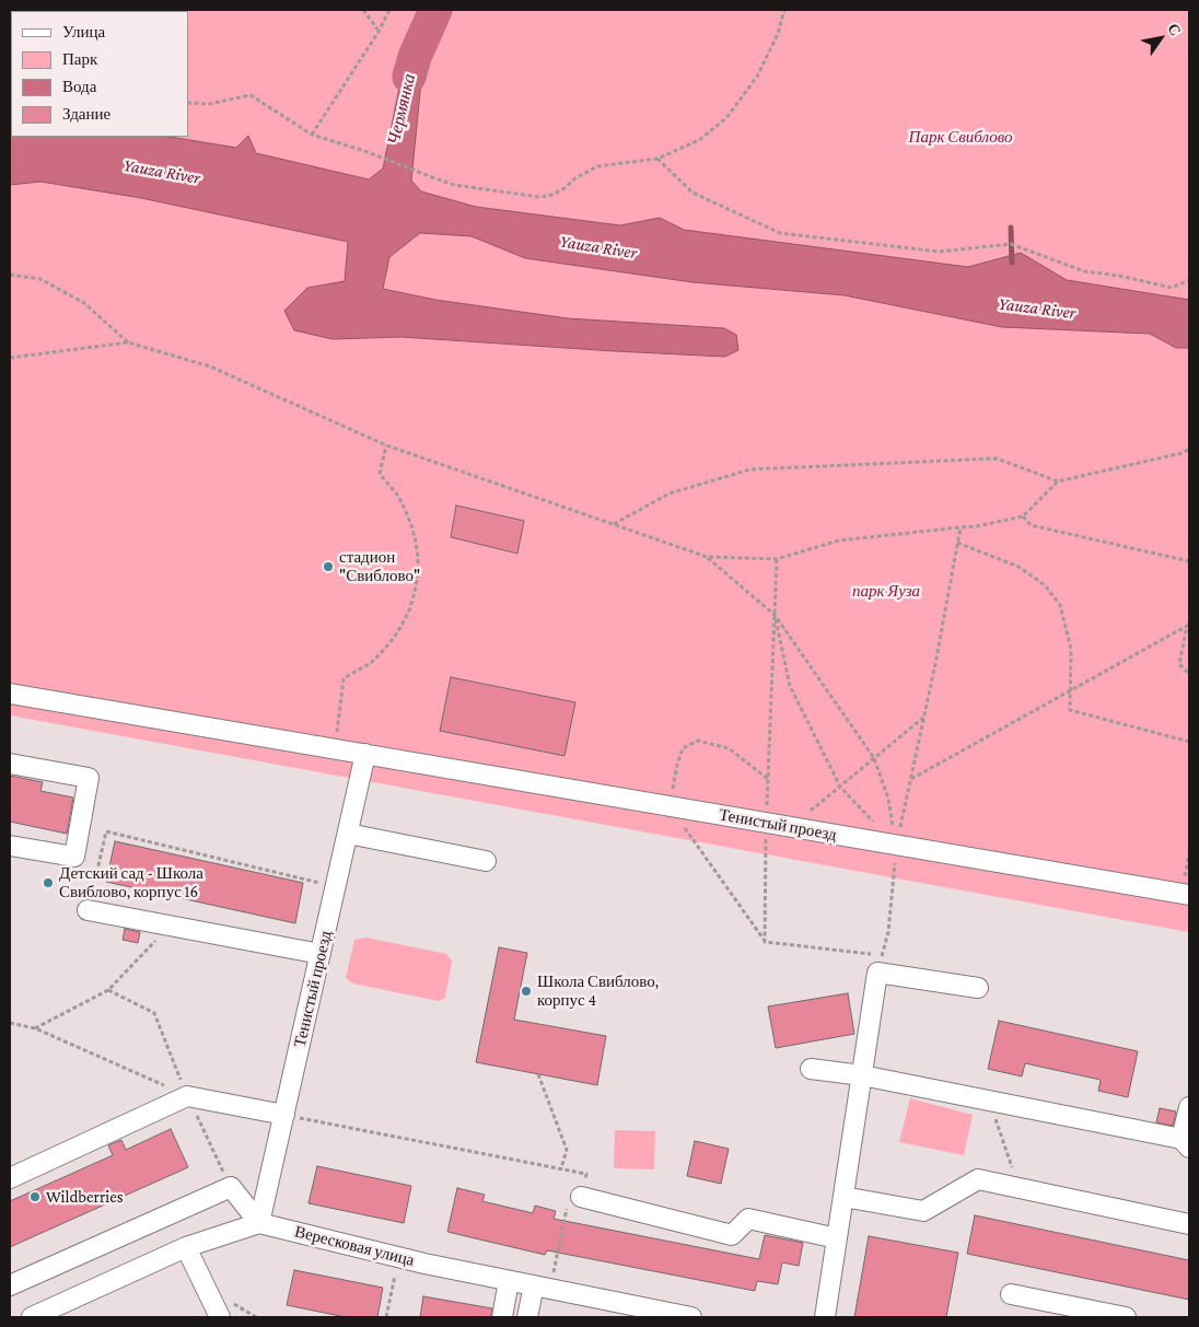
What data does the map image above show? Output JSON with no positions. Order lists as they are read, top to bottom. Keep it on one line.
{"streets":{"street":["Тенистый проезд","Вересковая улица"]},"crossings":[["Тенистый проезд","Вересковая улица"]],"water":["Чермянка","Yauza River"],"parks":["Парк Свиблово","парк Яуза"],"places":["стадион \"Свиблово\"","Детский сад - Школа Свиблово, корпус 16","Школа Свиблово, корпус 4","Wildberries"],"legend":["Улица","Парк","Вода","Здание"],"north":"top right"}
